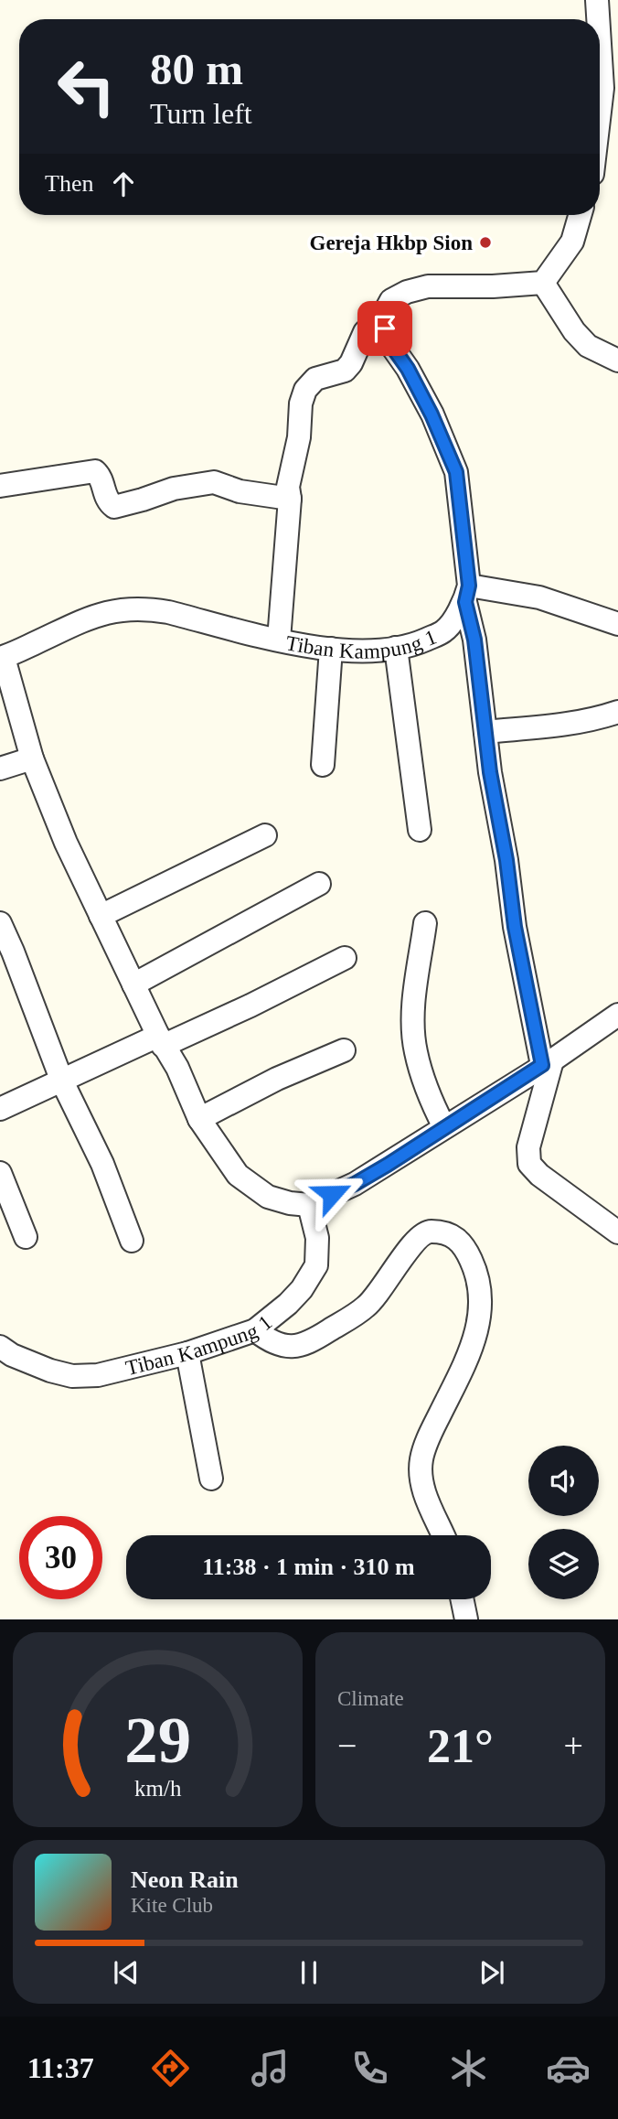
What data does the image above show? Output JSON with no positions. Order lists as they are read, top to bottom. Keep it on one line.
{"streets":{"street":["Tiban Kampung 1"]},"places":["Gereja Hkbp Sion"],"page":{"turn":["80 m","Turn left"],"then":"Then","limit":"30","trip":"11:38 · 1 min · 310 m","tile":"Climate","heat":["−","21°","+"],"song":["Neon Rain","Kite Club"],"tabs":"11:37","gauge":["29","km/h"]}}
